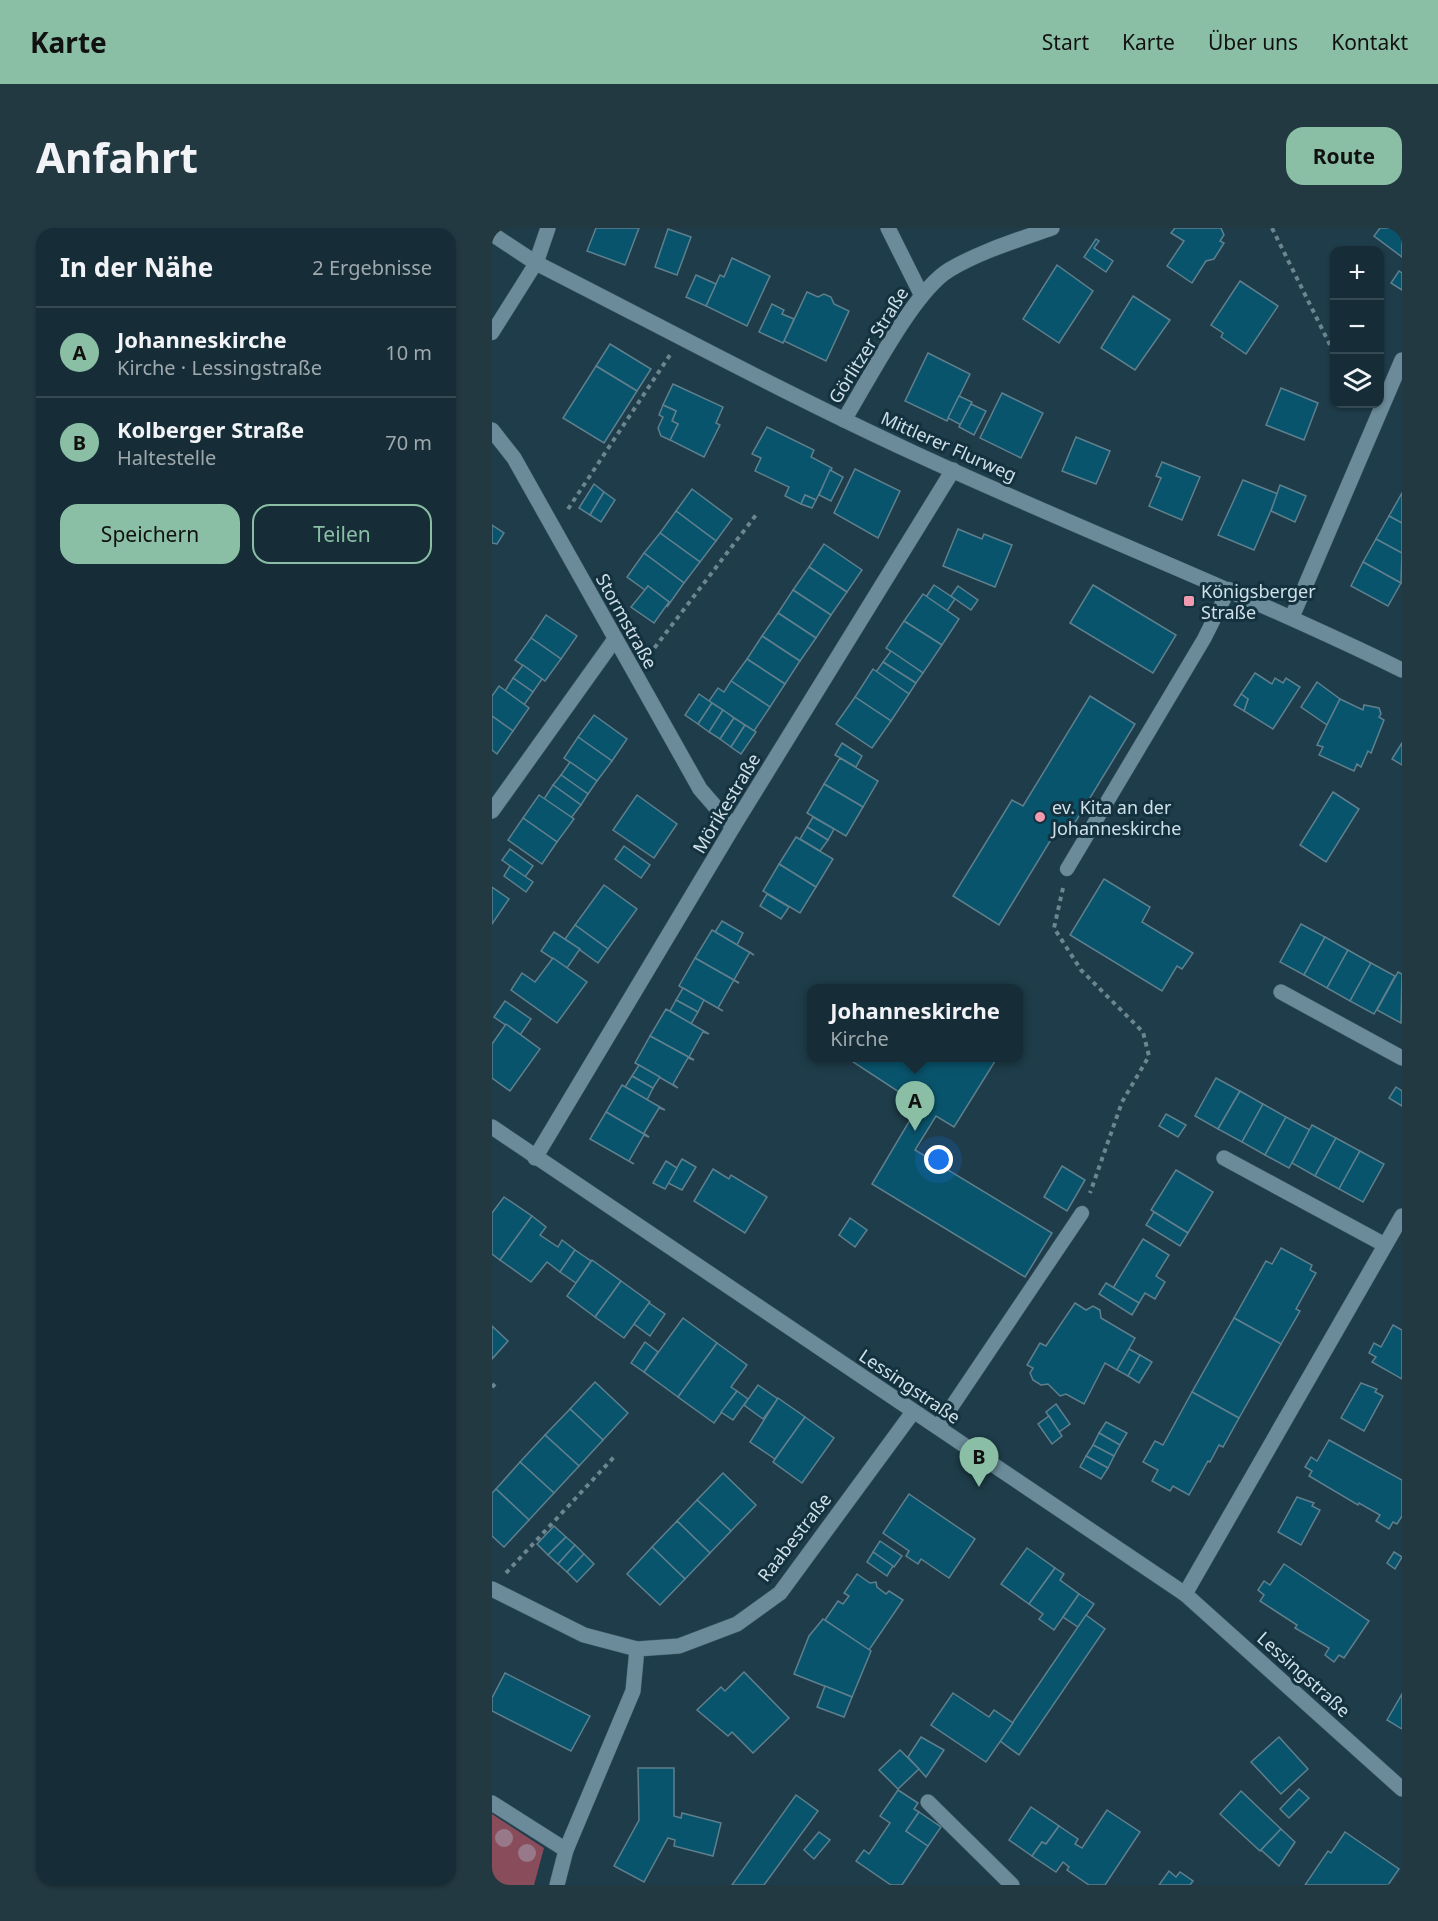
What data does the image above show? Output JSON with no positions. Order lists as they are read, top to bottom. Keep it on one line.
{"streets":{"street":["Görlitzer Straße","Mittlerer Flurweg","Stormstraße","Mörikestraße","Lessingstraße","Raabestraße"]},"crossings":[["Görlitzer Straße","Mittlerer Flurweg"],["Mittlerer Flurweg","Mörikestraße"],["Stormstraße","Mörikestraße"],["Mörikestraße","Lessingstraße"],["Lessingstraße","Raabestraße"]],"places":{"transit":["Königsberger Straße"],"other":["ev. Kita an der Johanneskirche"]},"page":{"header":"Karte","nav":["Start","Karte","Über uns","Kontakt"],"buttons":["Route",["Speichern","Teilen"]],"title":"Anfahrt","heading":["In der Nähe","2 Ergebnisse"],"map_buttons":["+","−"],"list":[{"mark":"A","name":"Johanneskirche","note":"Kirche · Lessingstraße","value":"10 m"},{"mark":"B","name":"Kolberger Straße","note":"Haltestelle","value":"70 m"}],"popup":["Johanneskirche","Kirche"],"pins":["A","B"]}}
